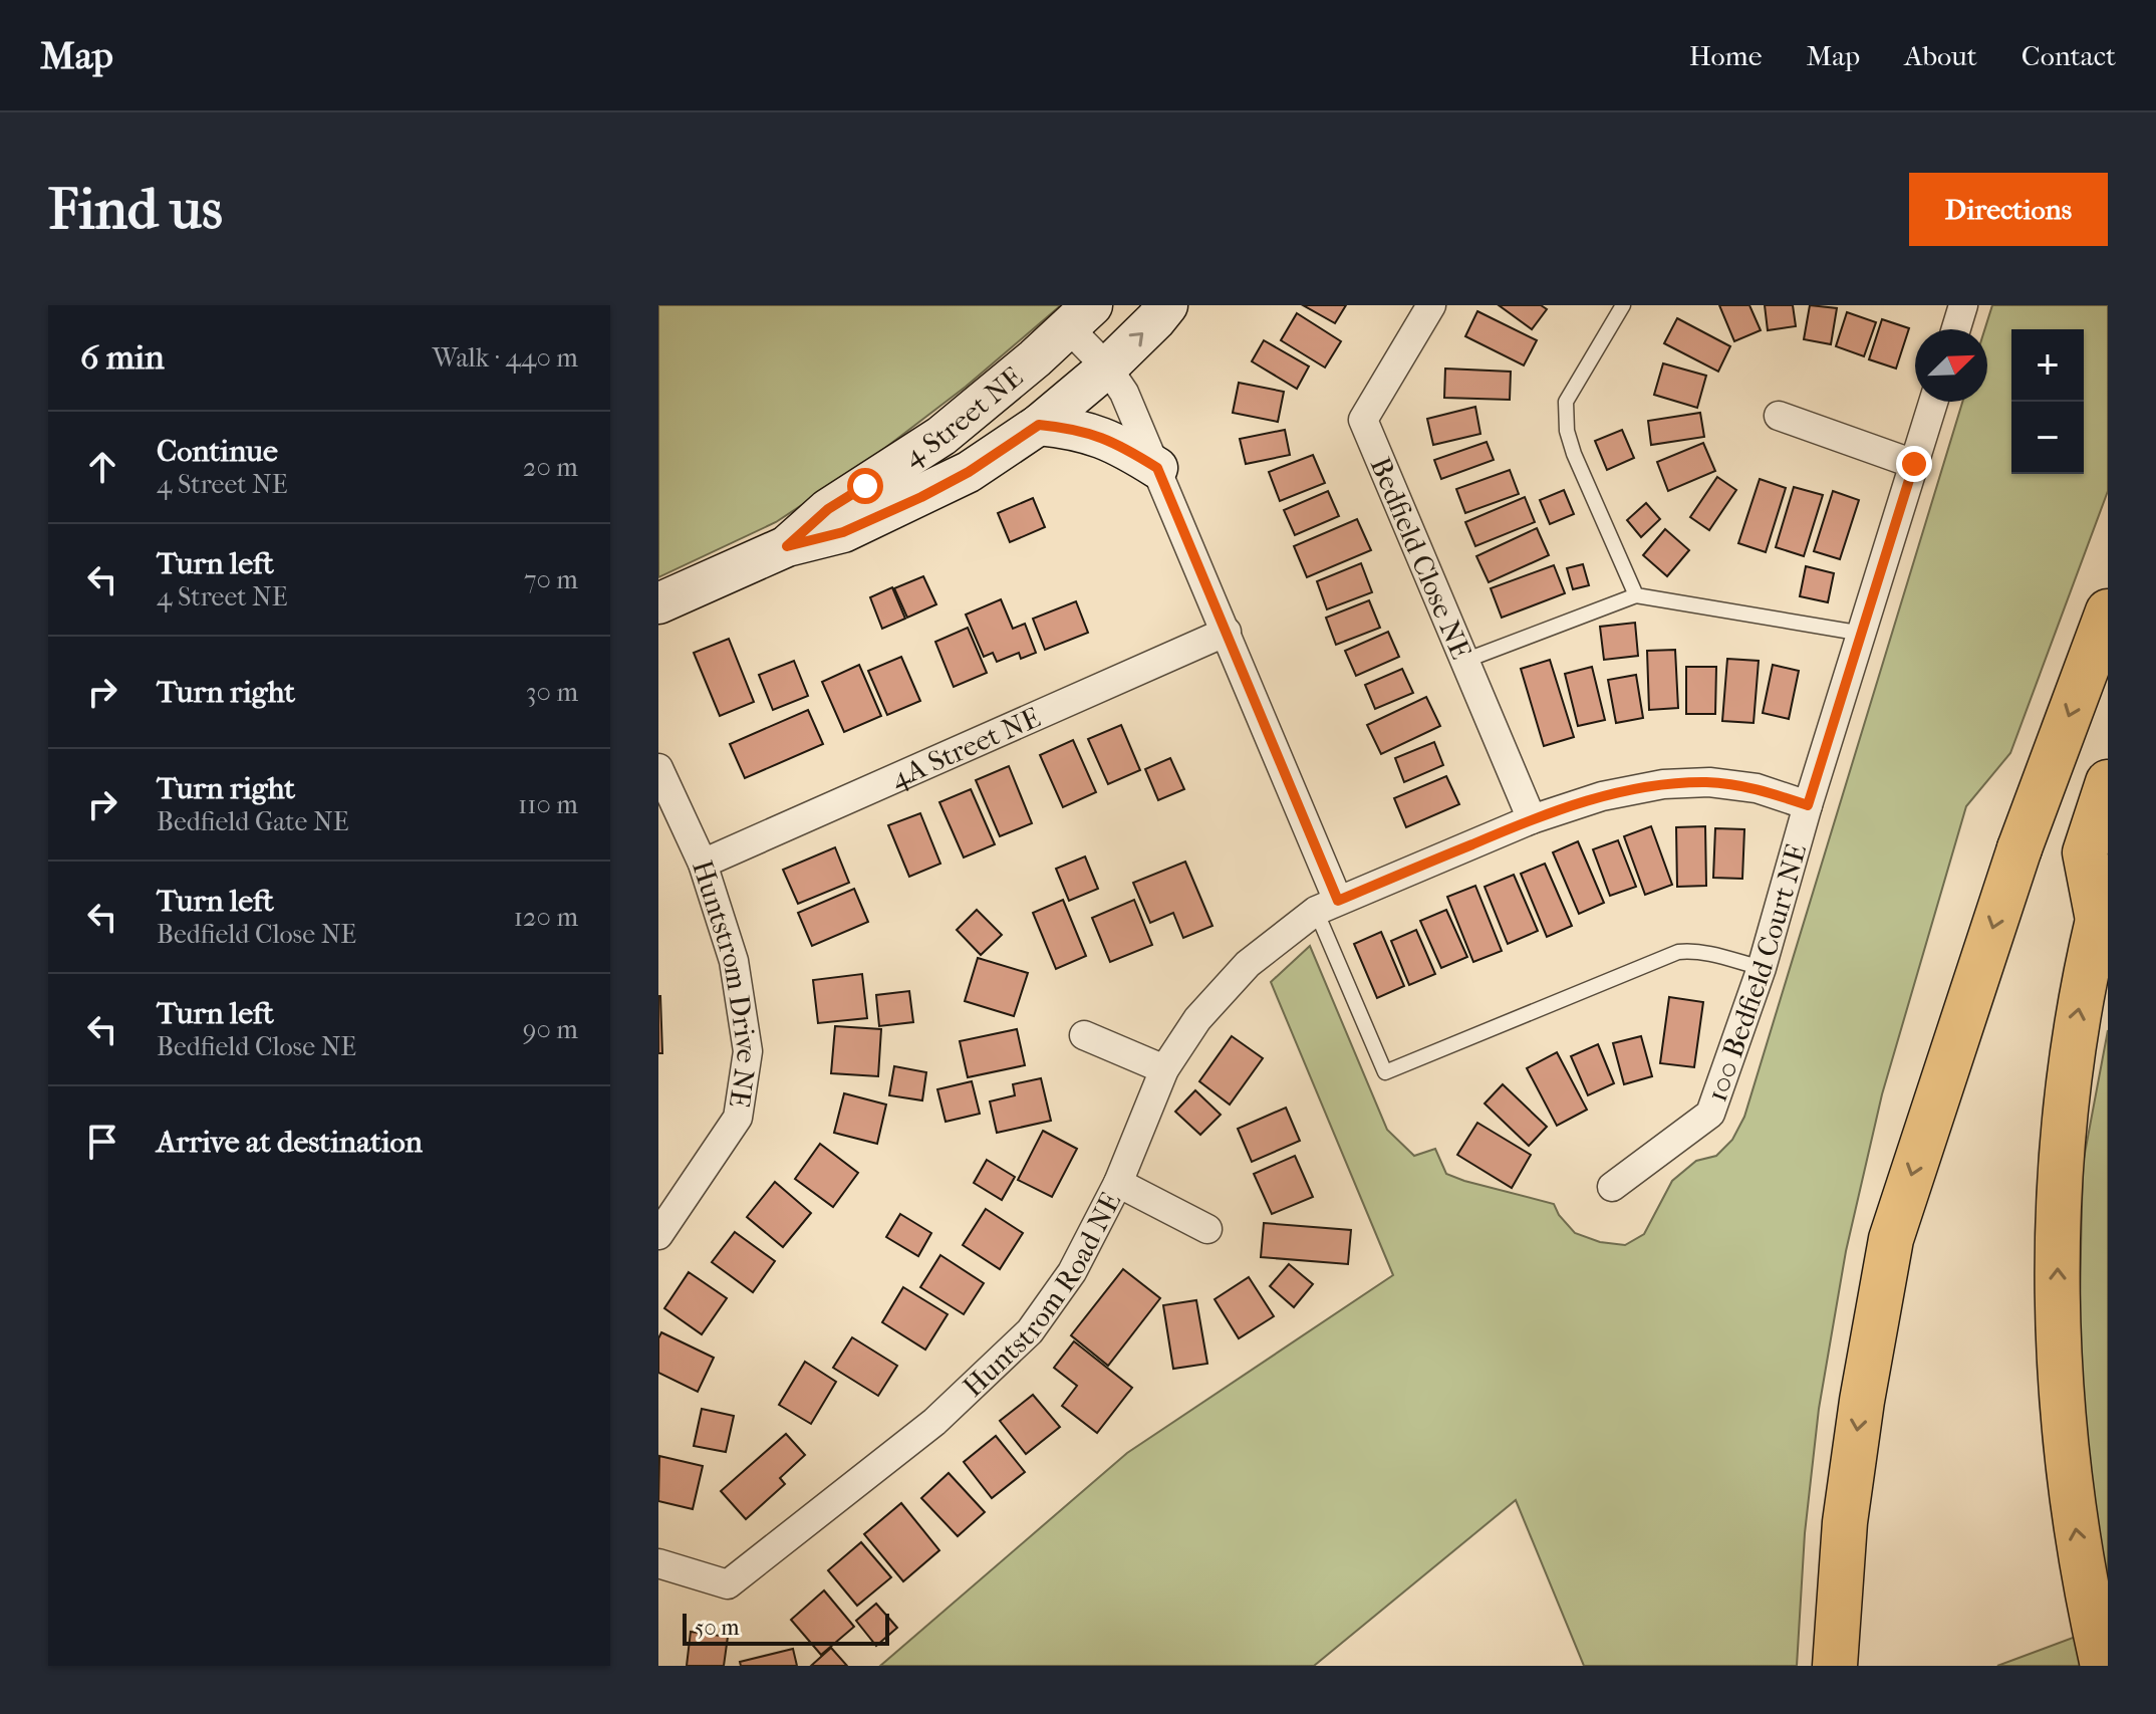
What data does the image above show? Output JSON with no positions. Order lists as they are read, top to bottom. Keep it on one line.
{"streets":{"main road":["4 Street NE"],"street":["Bedfield Close NE","4A Street NE","100 Bedfield Court NE","Huntstrom Drive NE","Huntstrom Road NE"]},"crossings":[["4A Street NE","Huntstrom Drive NE"]],"scale_bar":"50 m","north":"top right","page":{"header":"Map","nav":["Home","Map","About","Contact"],"buttons":"Directions","title":"Find us","heading":["6 min","Walk · 440 m"],"map_buttons":["+","−"],"list":[["Continue","4 Street NE","20 m"],["Turn left","4 Street NE","70 m"],["Turn right","30 m"],["Turn right","Bedfield Gate NE","110 m"],["Turn left","Bedfield Close NE","120 m"],["Turn left","Bedfield Close NE","90 m"],"Arrive at destination"],"scale":"50 m"}}
